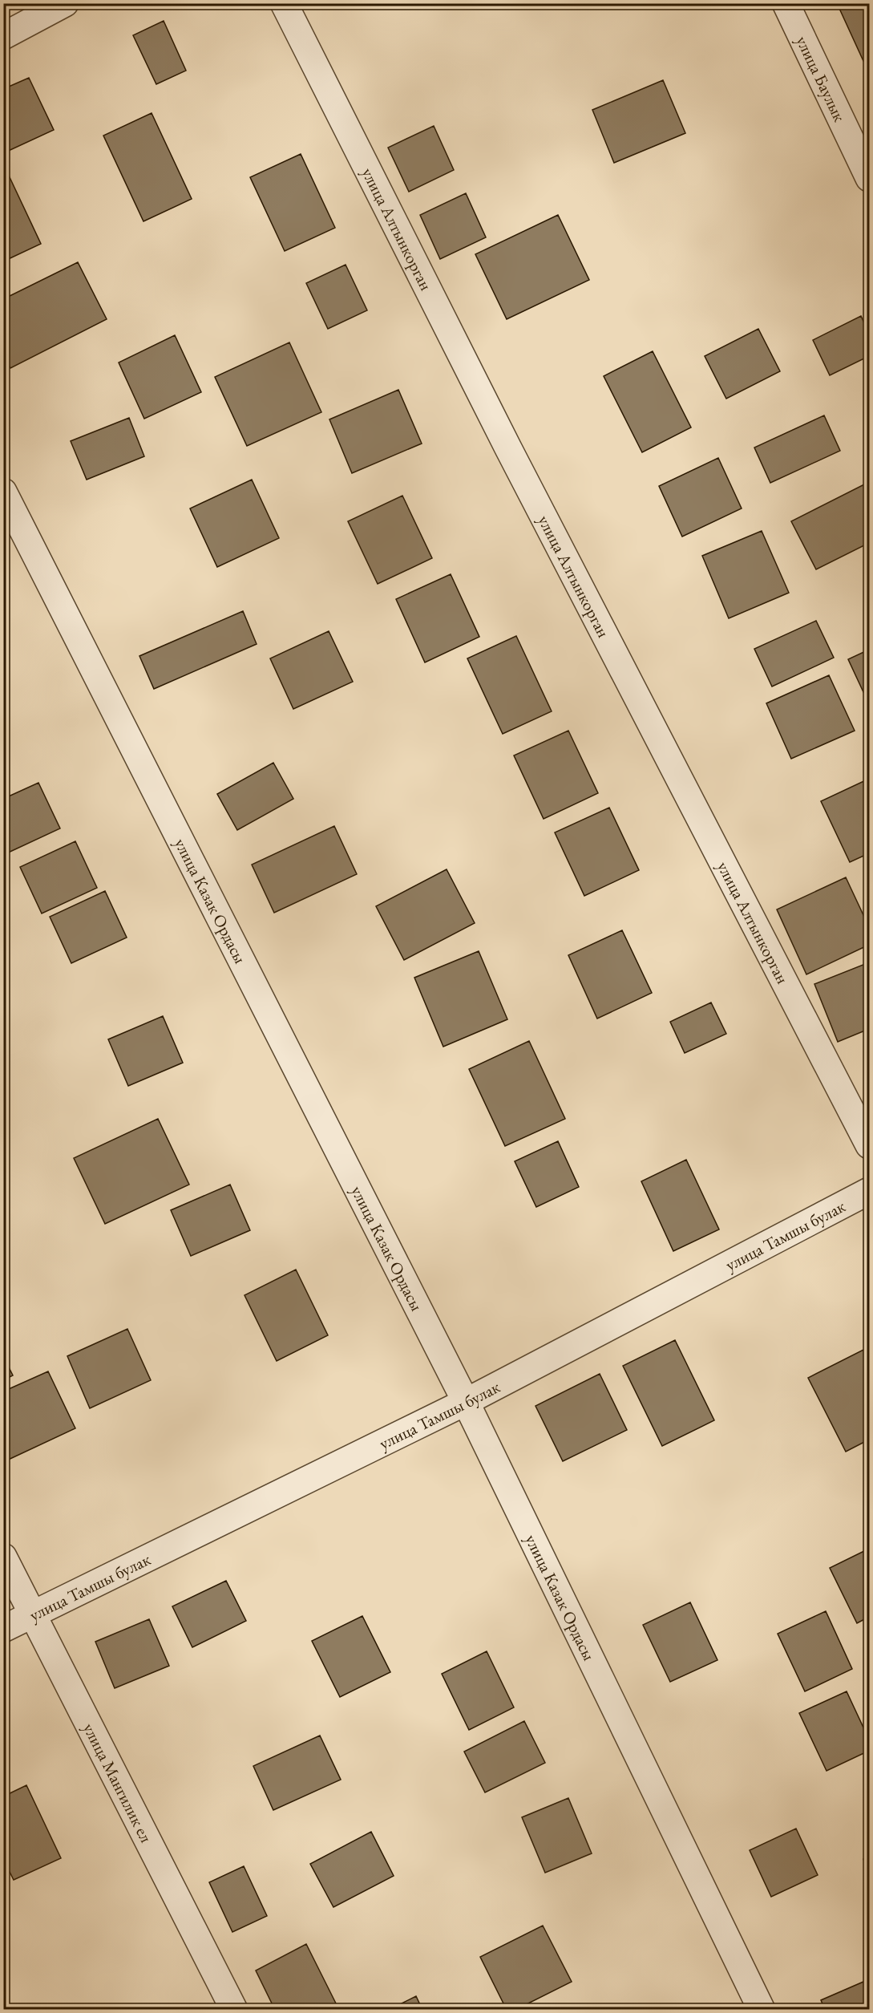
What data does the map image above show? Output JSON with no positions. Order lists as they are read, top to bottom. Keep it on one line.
{"streets":{"street":["улица Баулык","улица Алтынкорган","улица Казак Ордасы","улица Тамшы булак","улица Мангилик ел"]},"crossings":[["улица Казак Ордасы","улица Тамшы булак"],["улица Тамшы булак","улица Мангилик ел"]]}
